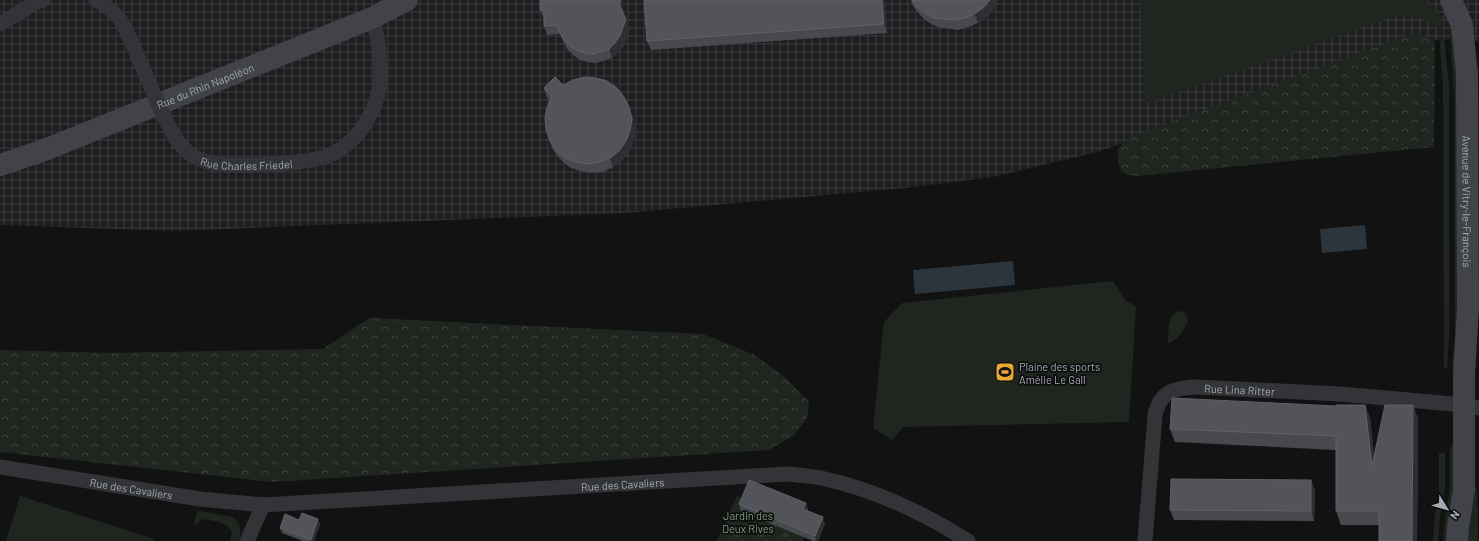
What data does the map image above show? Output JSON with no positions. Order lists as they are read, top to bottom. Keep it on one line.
{"streets":{"main road":["Rue du Rhin Napoléon","Avenue de Vitry-le-François"],"street":["Rue Charles Friedel","Rue Lina Ritter","Rue des Cavaliers"]},"crossings":[["Rue du Rhin Napoléon","Rue Charles Friedel"],["Avenue de Vitry-le-François","Rue Lina Ritter"]],"parks":["Jardin des Deux Rives"],"places":{"sports":["Plaine des sports Amélie Le Gall"]},"north":"bottom right"}
